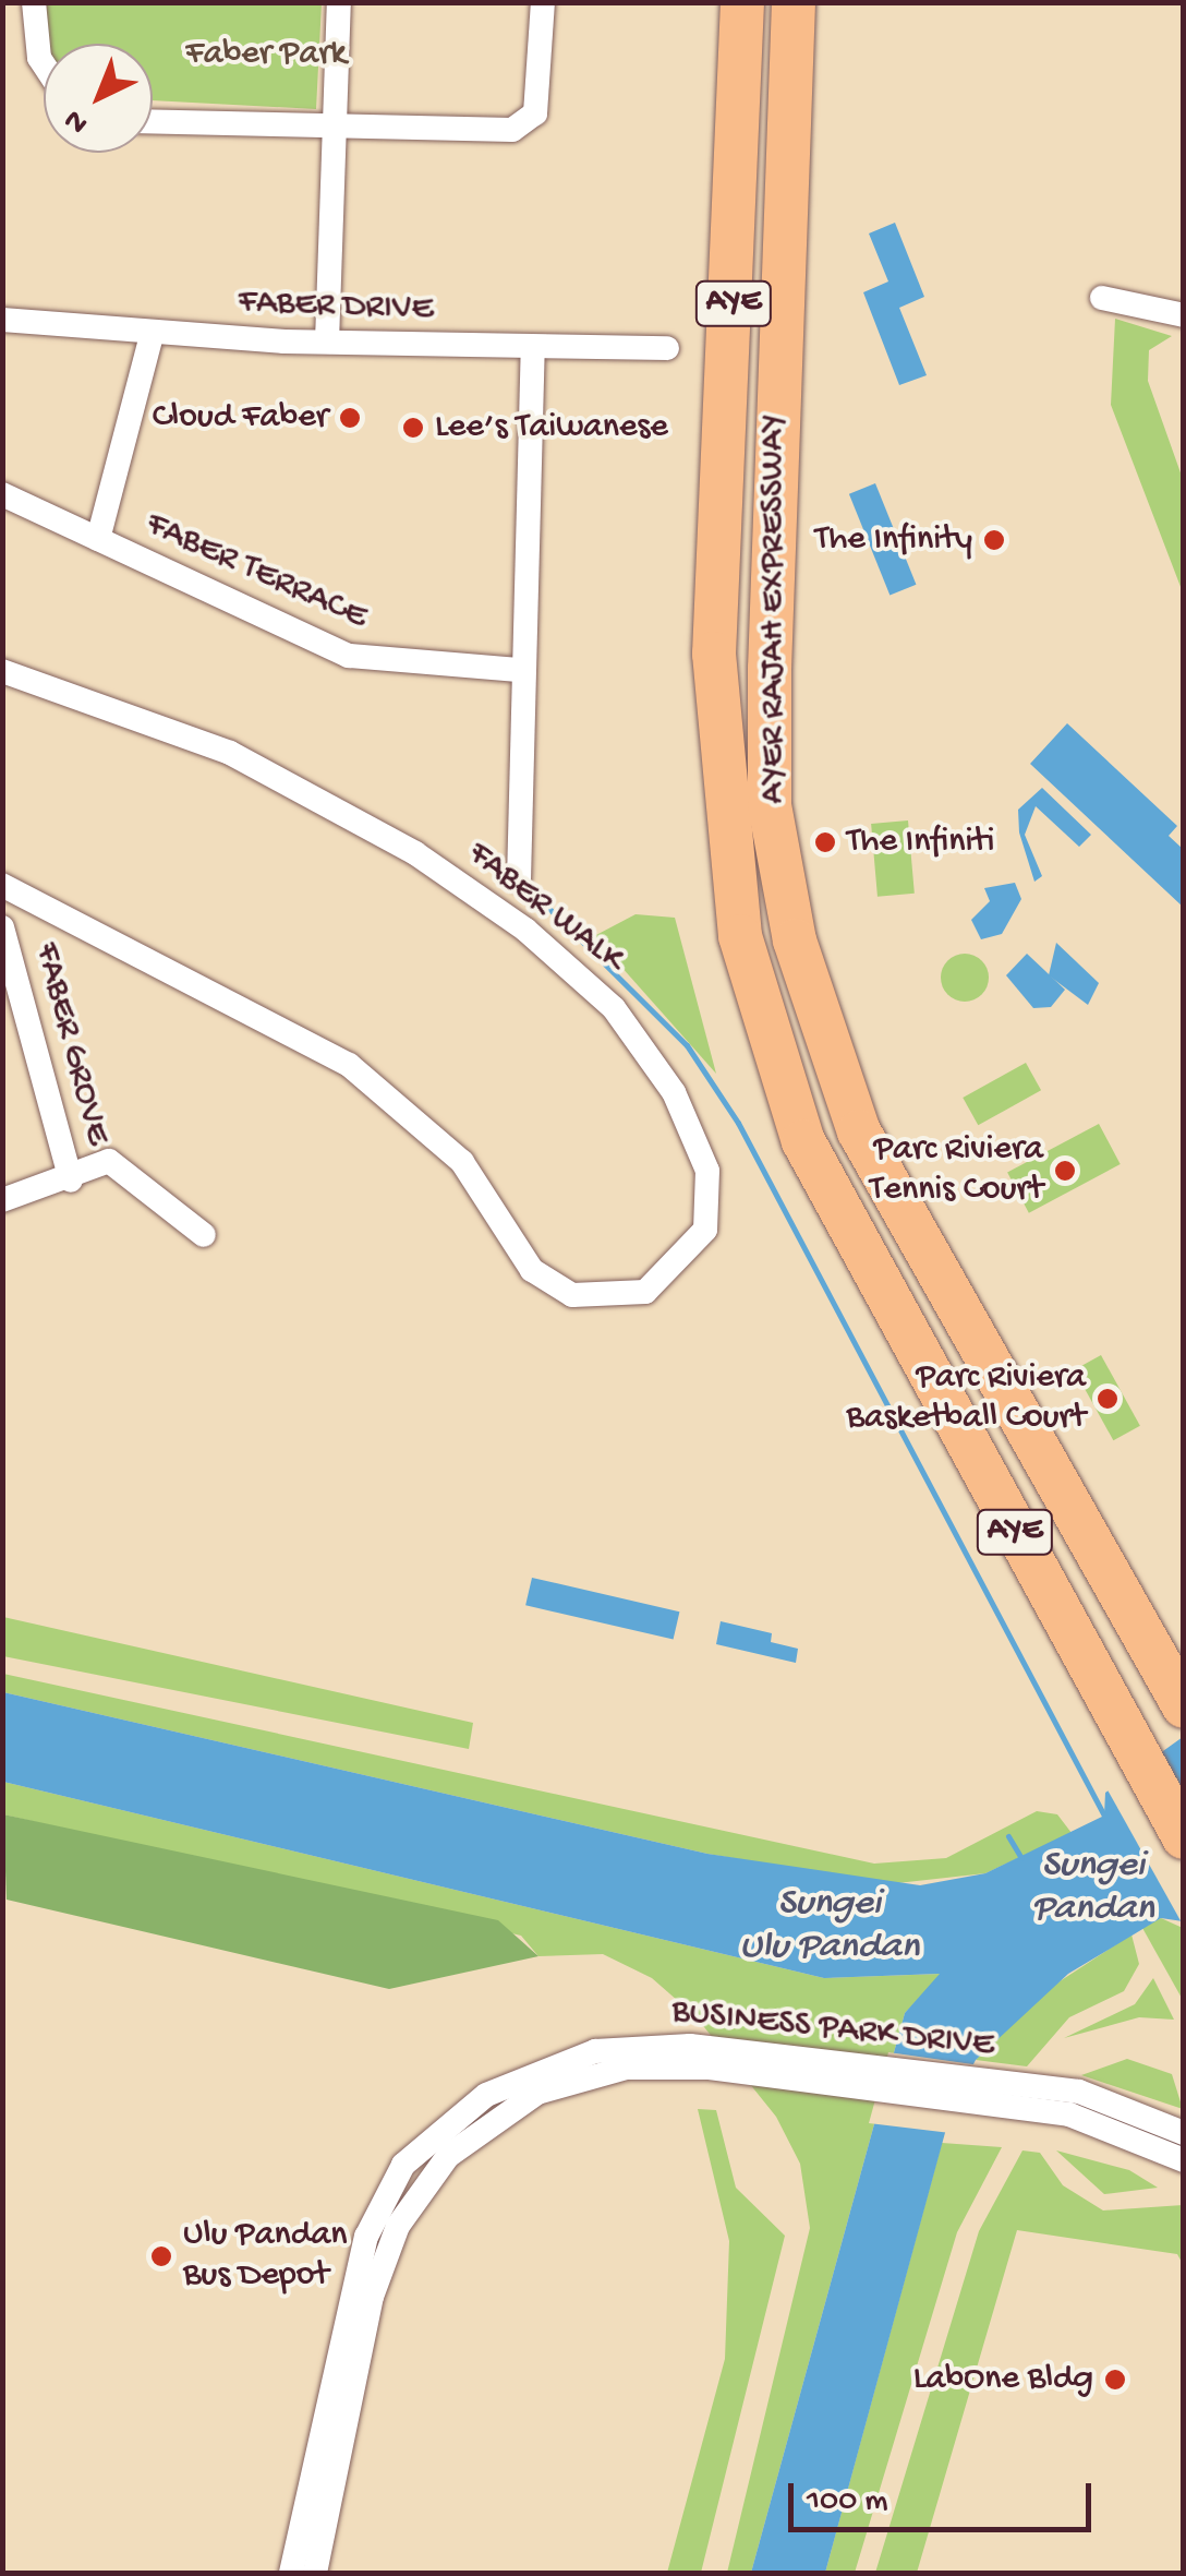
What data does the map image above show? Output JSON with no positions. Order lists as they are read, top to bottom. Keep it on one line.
{"streets":{"highway":["AYE","AYER RAJAH EXPRESSWAY"],"street":["FABER DRIVE","FABER TERRACE","FABER WALK","FABER GROVE","BUSINESS PARK DRIVE"]},"crossings":[["FABER DRIVE","FABER TERRACE"]],"water":["Sungei Pandan","Sungei Ulu Pandan"],"parks":["Faber Park"],"places":["Cloud Faber","Lee’s Taiwanese","The Infinity","The Infiniti","Parc Riviera Tennis Court","Parc Riviera Basketball Court","Ulu Pandan Bus Depot","LabOne Bldg"],"scale_bar":"100 m","north":"bottom left"}
